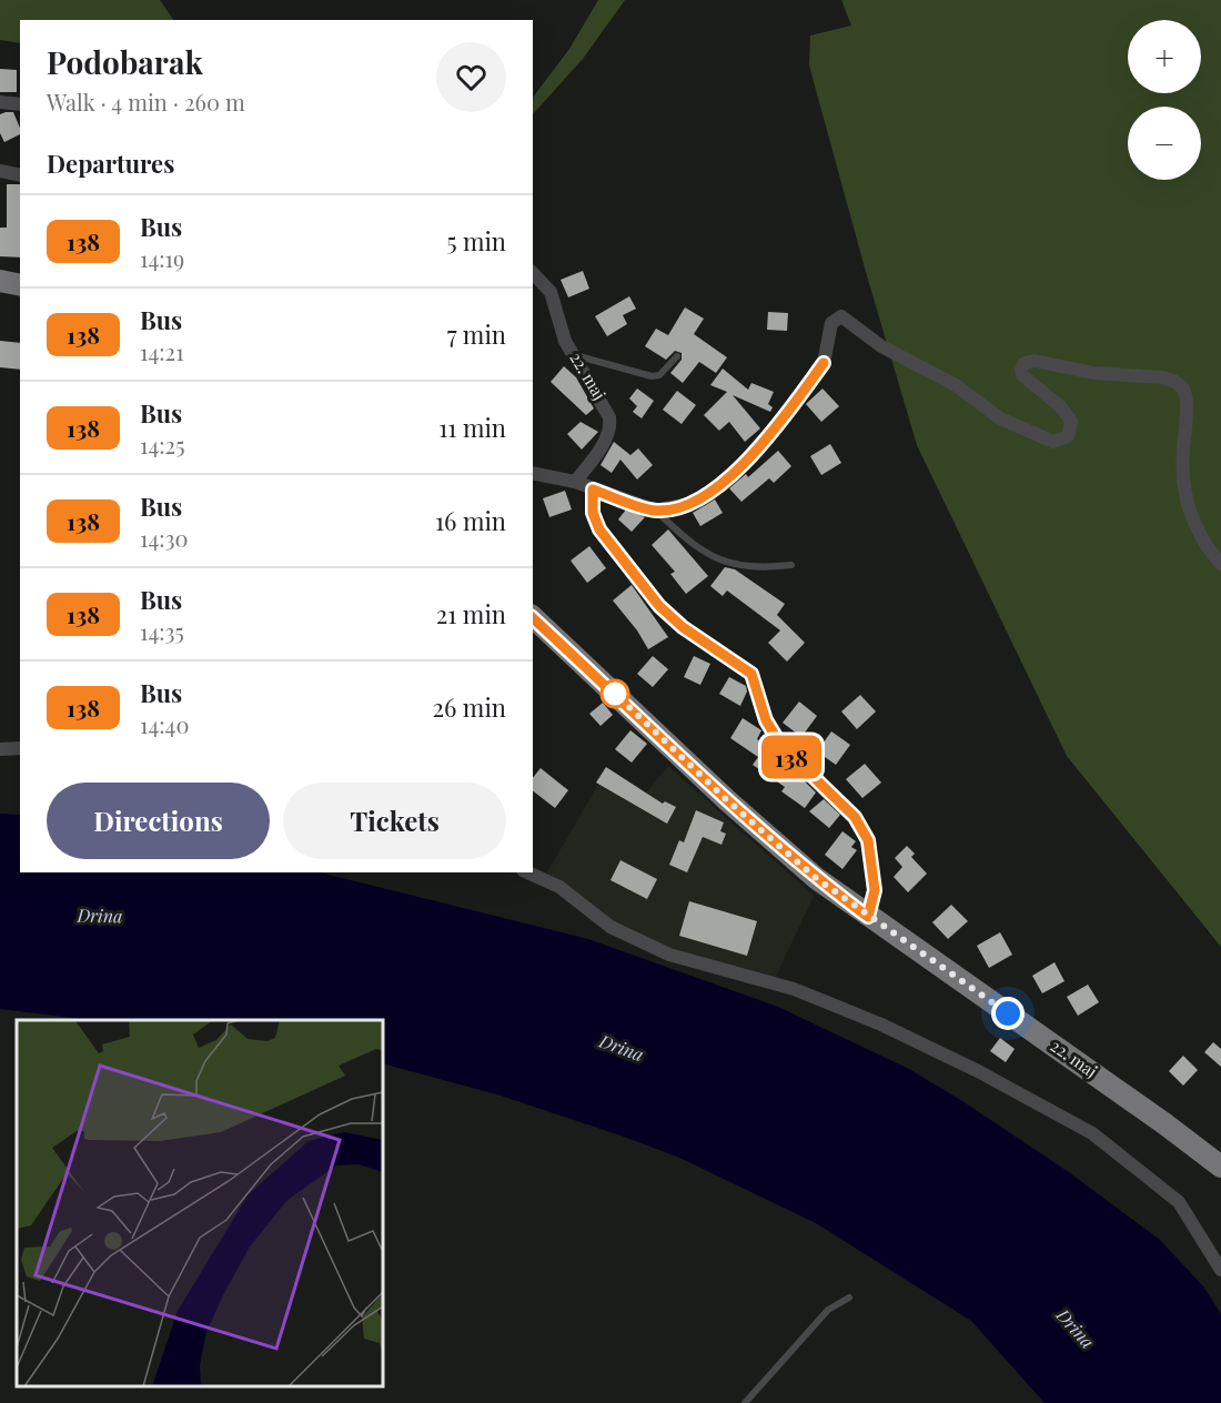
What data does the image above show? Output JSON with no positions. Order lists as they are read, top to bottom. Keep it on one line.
{"streets":{"main road":["22. maj"]},"water":["Drina"],"lines":["bus line 138"],"page":{"on_map":"138","map_buttons":["+","−"],"heading":[["Podobarak","Walk · 4 min · 260 m"],"Departures"],"list":[{"mark":"138","name":"Bus","note":"14:19","value":"5 min"},{"mark":"138","name":"Bus","note":"14:21","value":"7 min"},{"mark":"138","name":"Bus","note":"14:25","value":"11 min"},{"mark":"138","name":"Bus","note":"14:30","value":"16 min"},{"mark":"138","name":"Bus","note":"14:35","value":"21 min"},{"mark":"138","name":"Bus","note":"14:40","value":"26 min"}],"buttons":["Directions","Tickets"]}}
